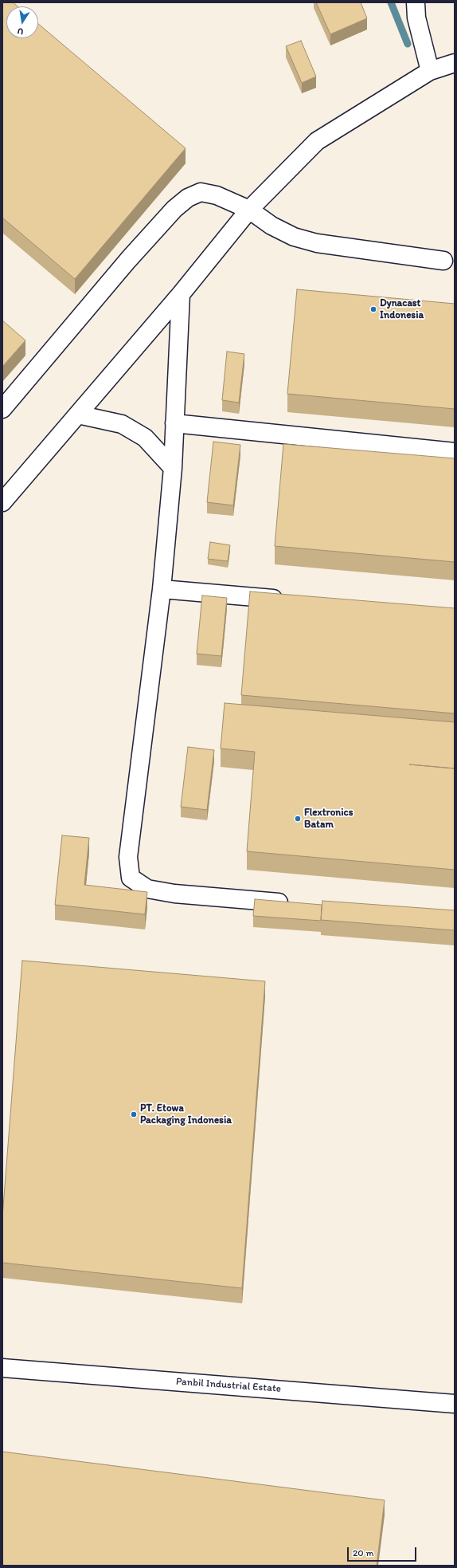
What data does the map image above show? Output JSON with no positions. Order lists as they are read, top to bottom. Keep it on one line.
{"streets":{"lane":["Panbil Industrial Estate"]},"places":["Dynacast Indonesia","Flextronics Batam","PT. Etowa Packaging Indonesia"],"scale_bar":"20 m","north":"bottom"}
